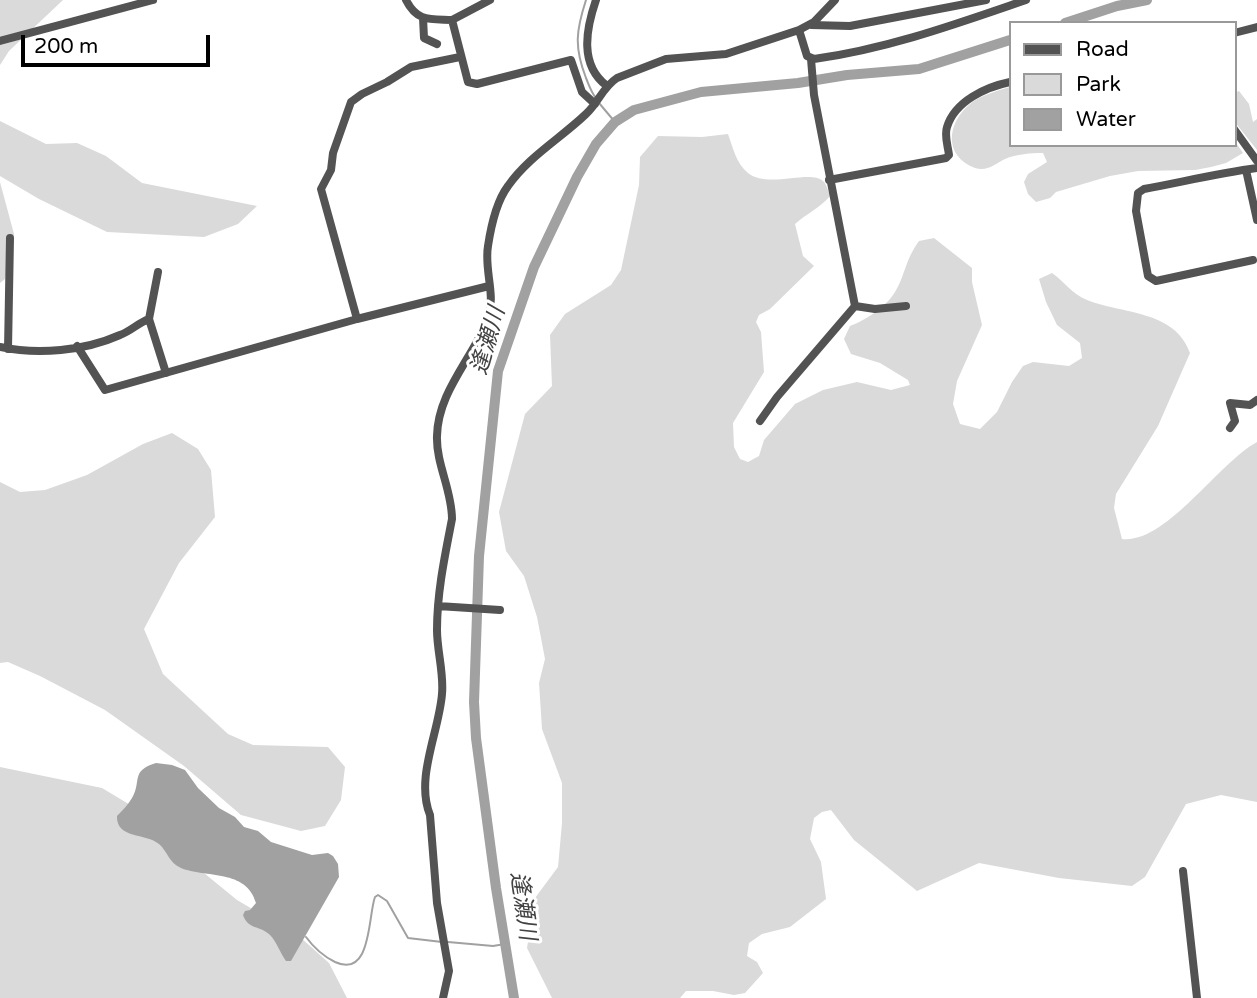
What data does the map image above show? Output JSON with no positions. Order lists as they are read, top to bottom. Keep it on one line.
{"water":["逢瀬川"],"legend":["Road","Park","Water"],"scale_bar":"200 m"}
